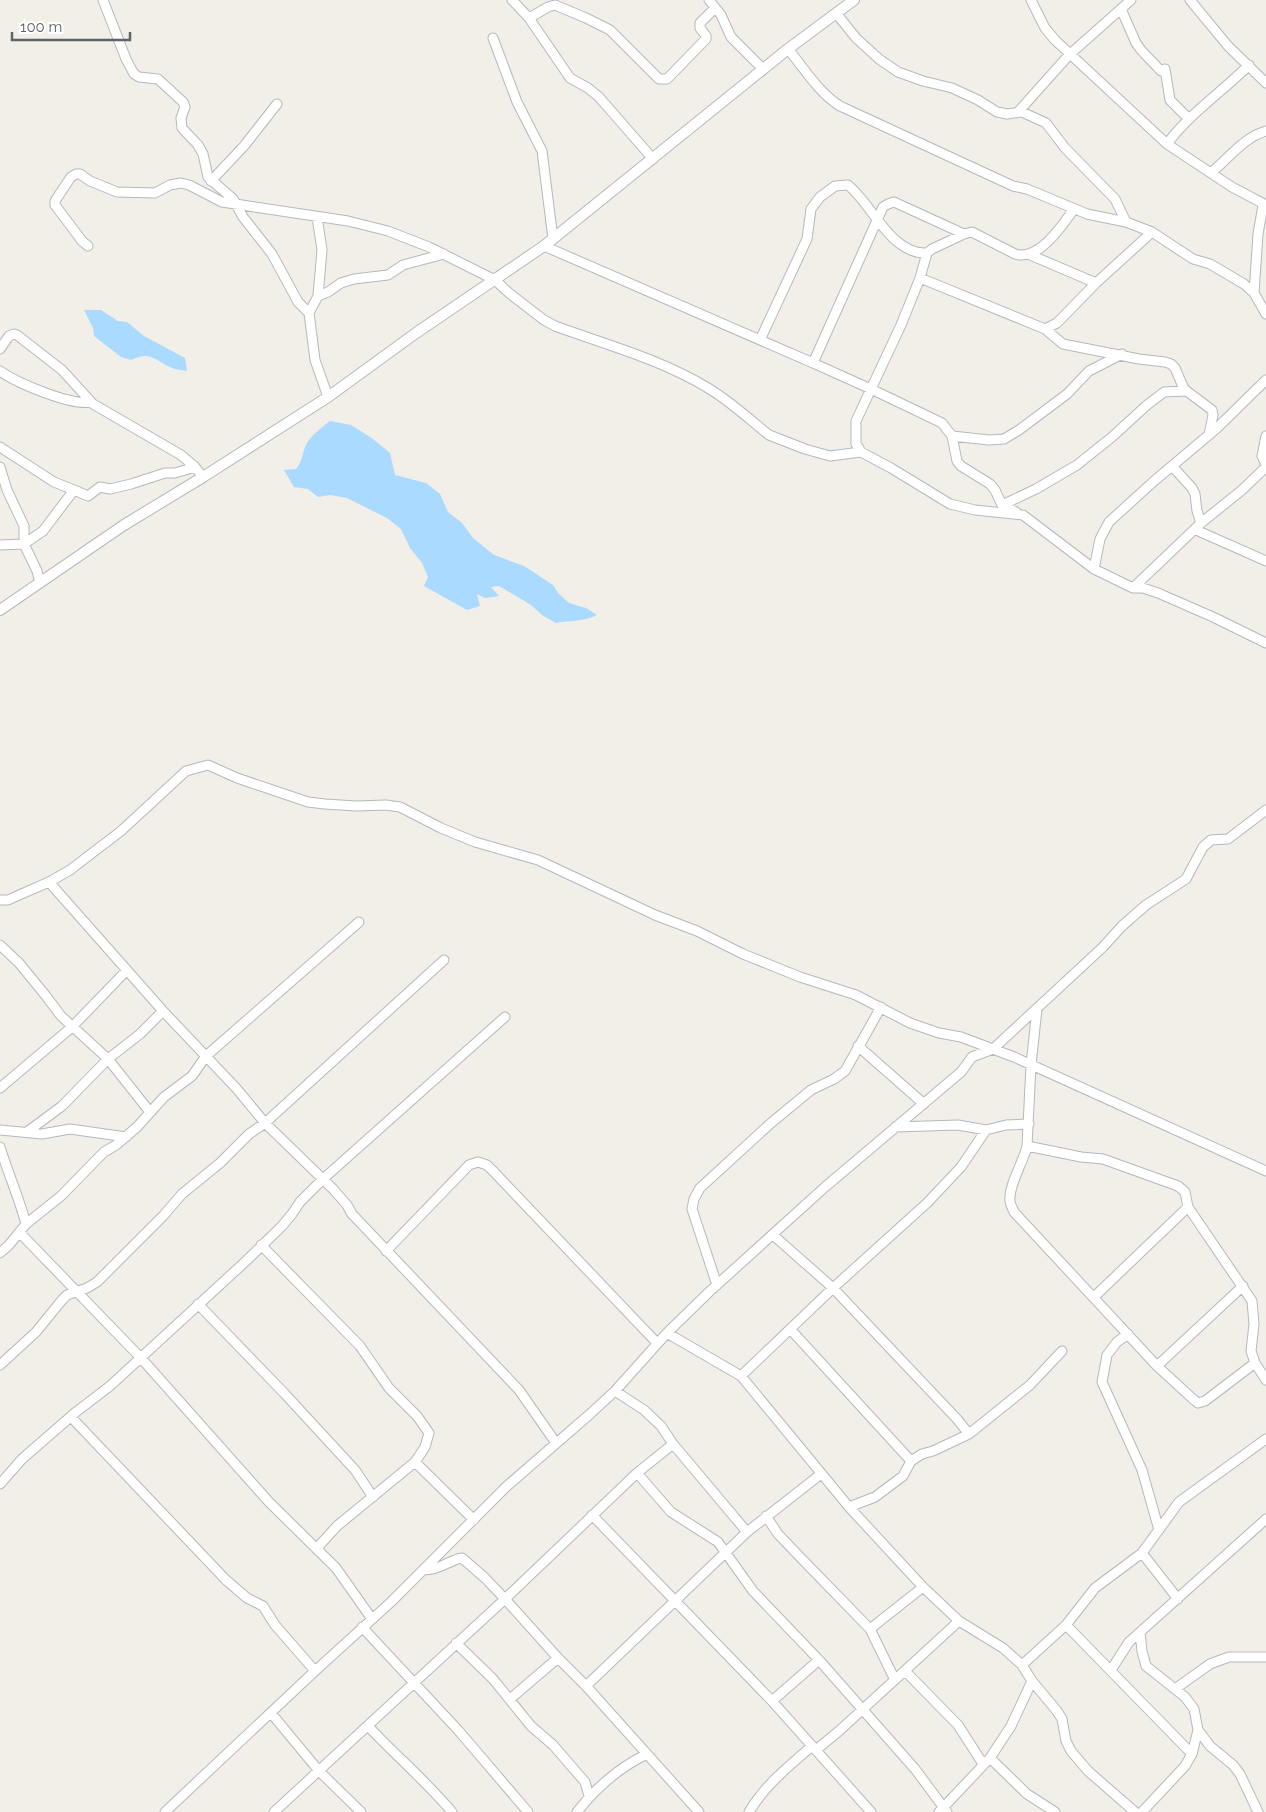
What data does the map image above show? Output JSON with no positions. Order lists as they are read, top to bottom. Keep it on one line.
{"scale_bar":"100 m"}
